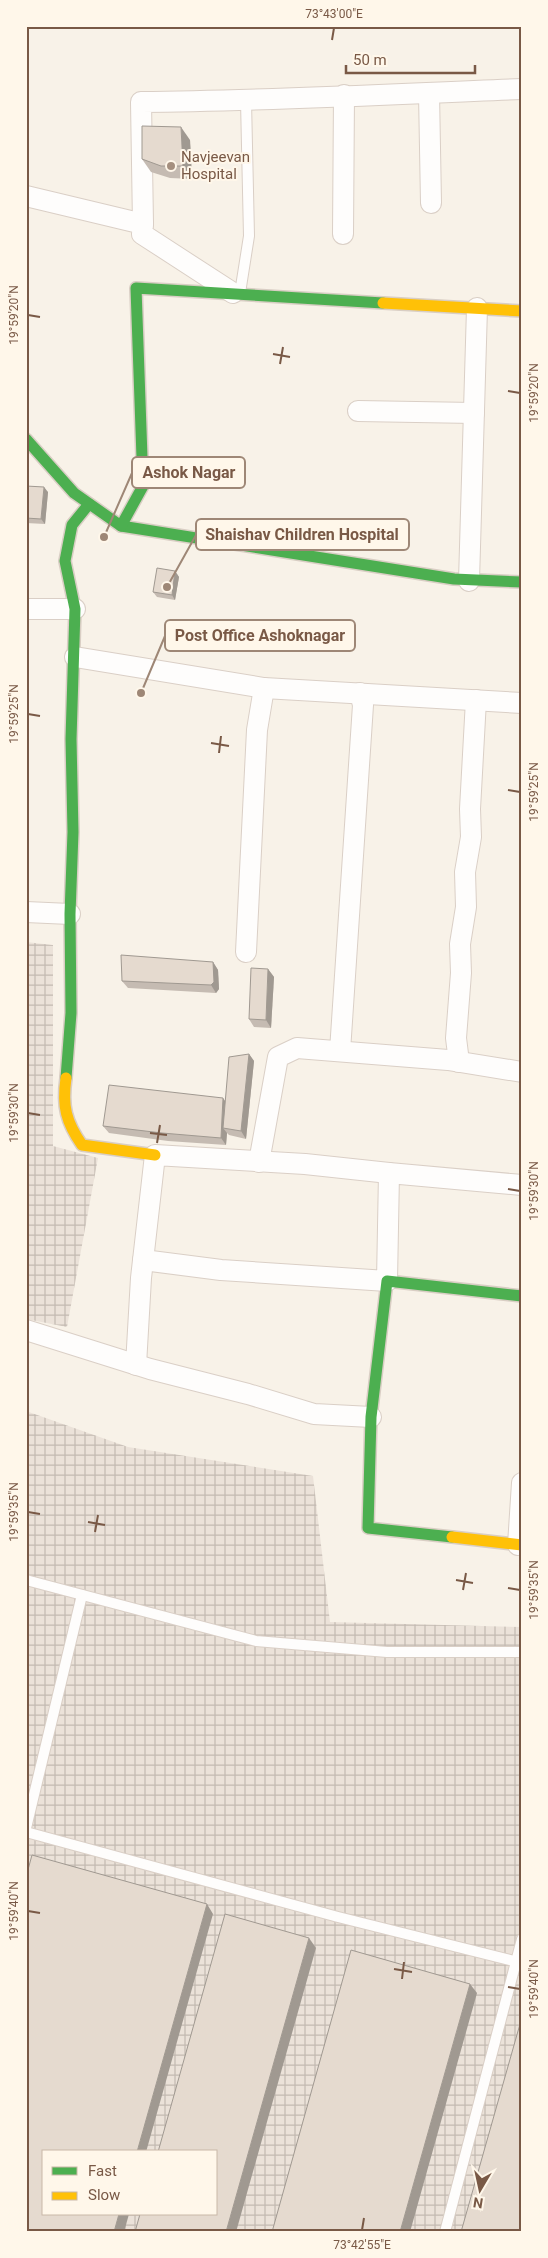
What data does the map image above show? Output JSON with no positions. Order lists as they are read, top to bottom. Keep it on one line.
{"places":["Navjeevan Hospital","Ashok Nagar","Shaishav Children Hospital","Post Office Ashoknagar"],"legend":["Fast","Slow"],"scale_bar":"50 m","north":"bottom","coordinates":["73°43'00\"E","19°59'20\"N","19°59'25\"N","19°59'30\"N","19°59'35\"N","19°59'40\"N","73°42'55\"E"]}
